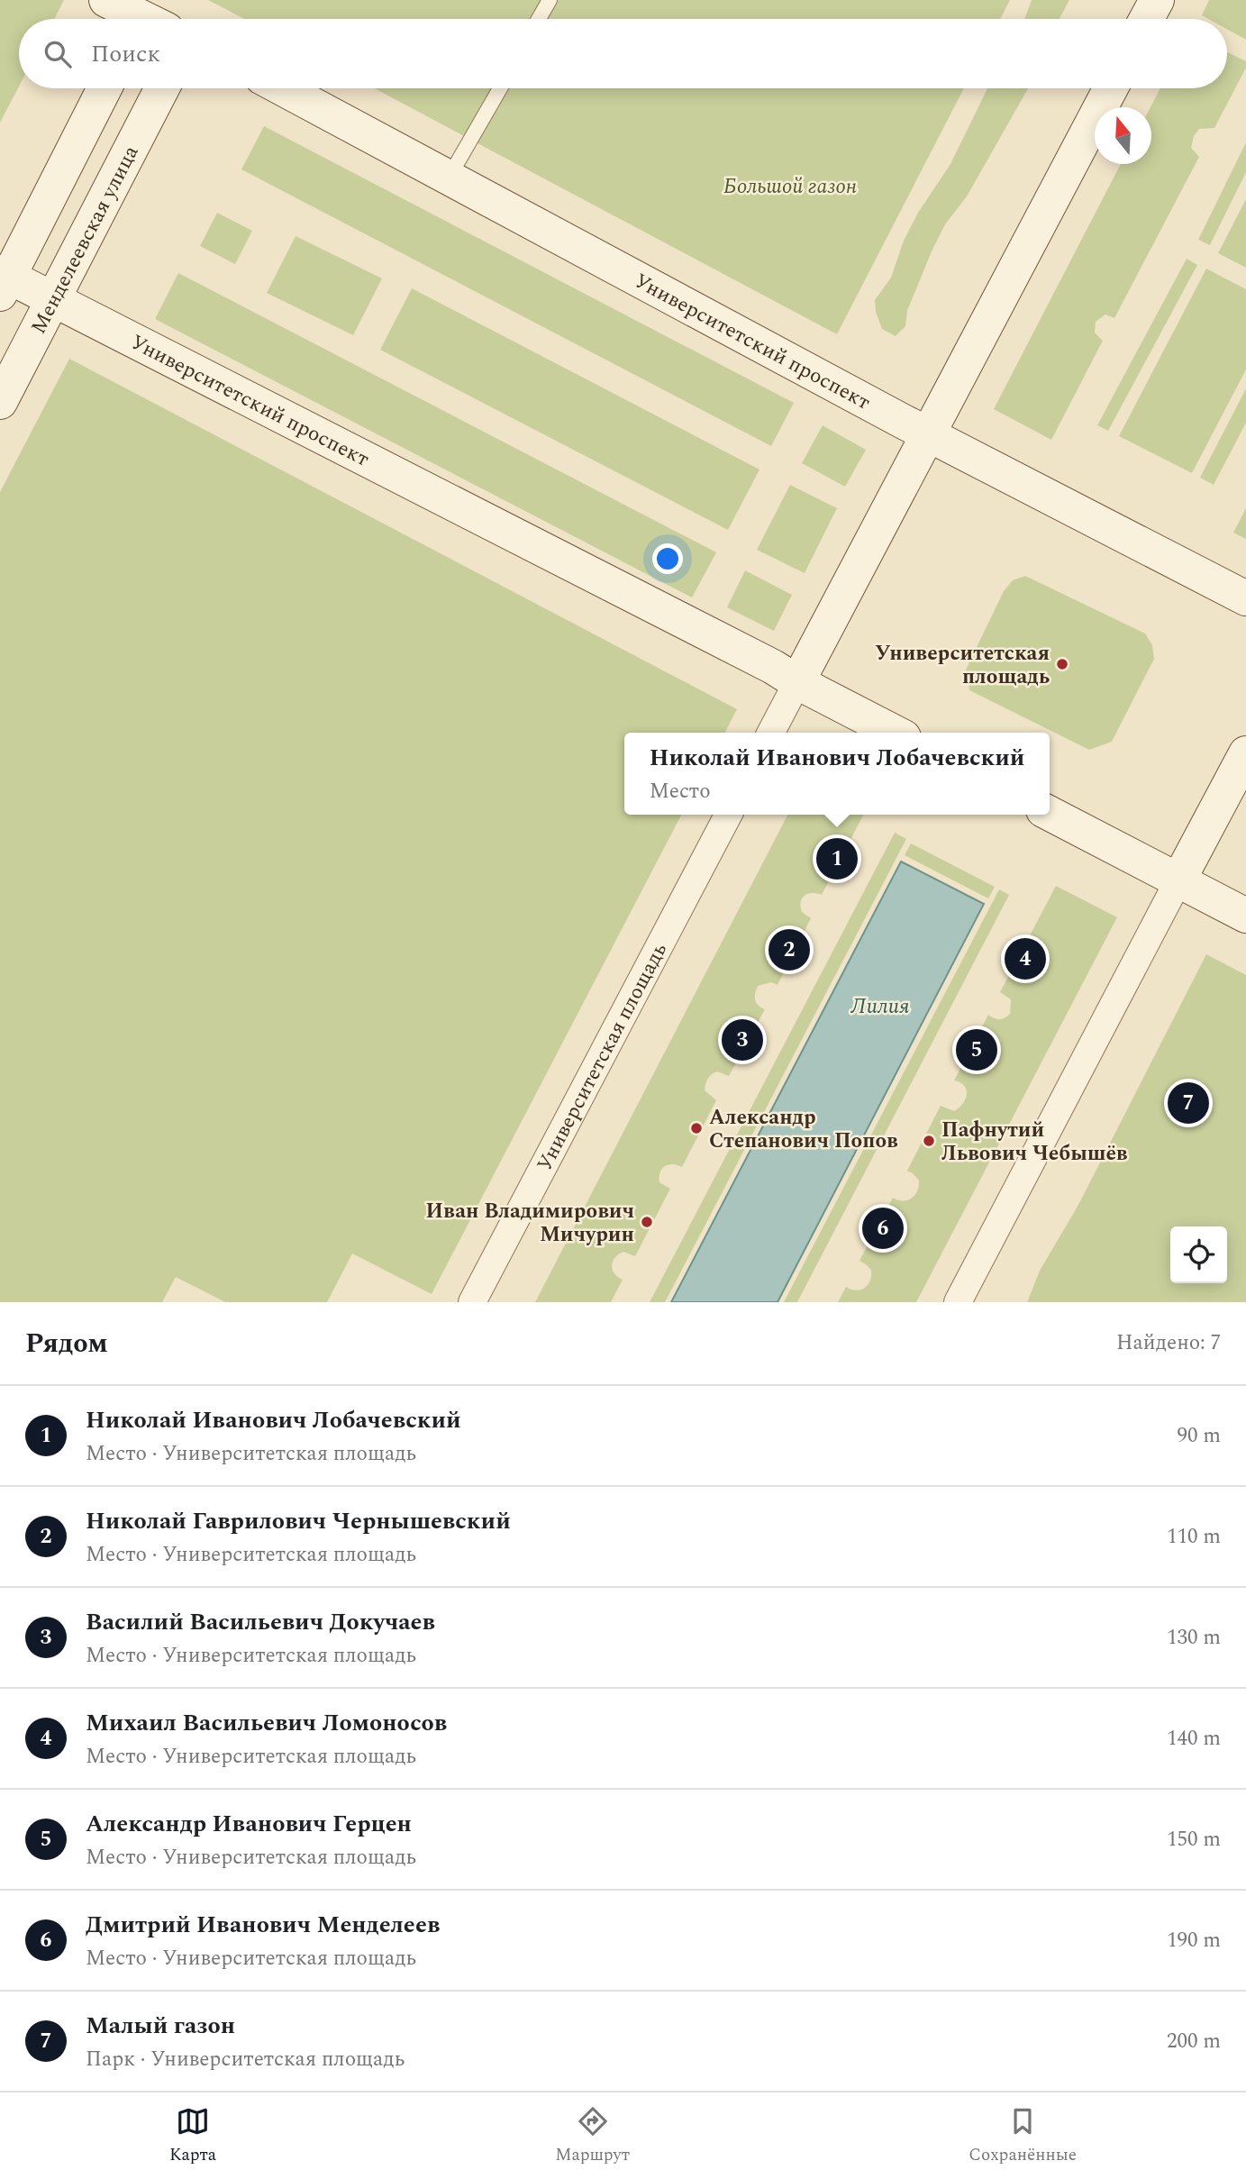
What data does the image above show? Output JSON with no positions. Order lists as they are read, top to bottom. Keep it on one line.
{"streets":{"main road":["Менделеевская улица","Университетский проспект"],"street":["Университетская площадь"]},"crossings":[["Менделеевская улица","Университетский проспект"]],"water":["Лилия"],"parks":["Большой газон"],"places":["Университетская площадь","Александр Степанович Попов","Пафнутий Львович Чебышёв","Иван Владимирович Мичурин"],"north":"top","page":{"search":"Поиск","popup":["Николай Иванович Лобачевский","Место"],"pins":["1","2","4","3","5","7","6"],"heading":["Рядом","Найдено: 7"],"list":[{"mark":"1","name":"Николай Иванович Лобачевский","note":"Место · Университетская площадь","value":"90 m"},{"mark":"2","name":"Николай Гаврилович Чернышевский","note":"Место · Университетская площадь","value":"110 m"},{"mark":"3","name":"Василий Васильевич Докучаев","note":"Место · Университетская площадь","value":"130 m"},{"mark":"4","name":"Михаил Васильевич Ломоносов","note":"Место · Университетская площадь","value":"140 m"},{"mark":"5","name":"Александр Иванович Герцен","note":"Место · Университетская площадь","value":"150 m"},{"mark":"6","name":"Дмитрий Иванович Менделеев","note":"Место · Университетская площадь","value":"190 m"},{"mark":"7","name":"Малый газон","note":"Парк · Университетская площадь","value":"200 m"}],"nav":["Карта","Маршрут","Сохранённые"]}}
